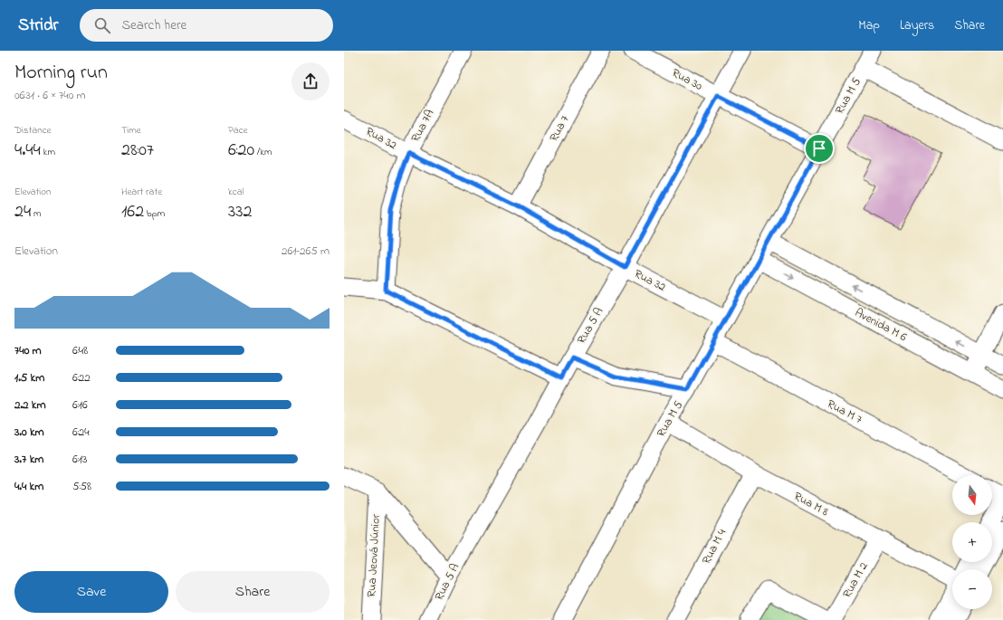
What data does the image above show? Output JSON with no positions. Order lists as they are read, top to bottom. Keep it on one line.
{"streets":{"street":["Rua 30","Rua M 5","Rua 7A","Rua 7","Rua 32","Avenida M 6","Rua 5 A","Rua M 7","Rua M 8","Rua M 4","Rua Jeová Júnior","Rua M 2"]},"crossings":[["Rua 30","Rua M 5"],["Rua 30","Rua 5 A"],["Rua M 5","Rua 32"],["Rua M 5","Avenida M 6"],["Rua M 5","Rua M 7"],["Rua M 5","Rua M 8"],["Rua 7A","Rua 32"],["Rua 7","Rua 32"],["Rua 32","Rua 5 A"],["Rua M 8","Rua M 4"],["Rua M 8","Rua M 2"]],"north":"bottom","page":{"header":"Stridr","search":"Search here","nav":["Map","Layers","Share"],"heading":["Morning run","06:31 · 6 × 740 m"],"stats":[["Distance","4.44 km"],["Time","28:07"],["Pace","6:20 /km"],["Elevation","24 m"],["Heart rate","162 bpm"],["kcal","332"]],"chart":["Elevation","261–265 m"],"list":[{"name":"740 m","note":"6:48"},{"name":"1.5 km","note":"6:22"},{"name":"2.2 km","note":"6:16"},{"name":"3.0 km","note":"6:24"},{"name":"3.7 km","note":"6:13"},{"name":"4.4 km","note":"5:58"}],"map_buttons":["+","−"],"buttons":["Save","Share"]}}
